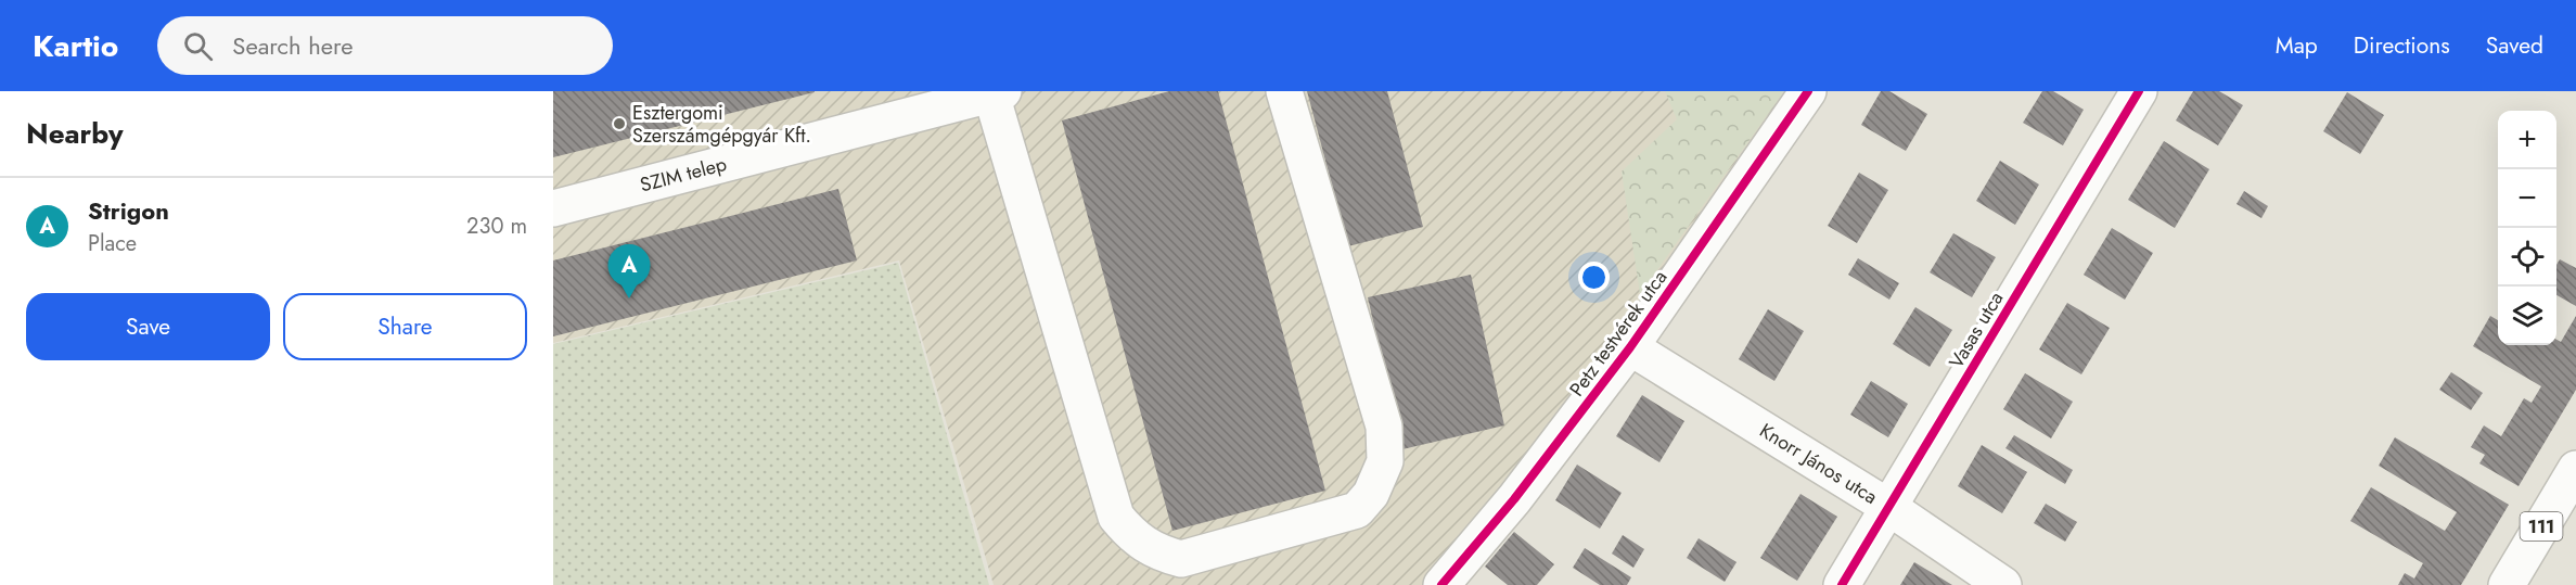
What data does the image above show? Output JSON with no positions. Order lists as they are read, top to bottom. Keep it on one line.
{"streets":{"street":["SZIM telep","Vasas utca","Petz testvérek utca","Knorr János utca","111"]},"crossings":[["Vasas utca","Knorr János utca"],["Petz testvérek utca","Knorr János utca"]],"places":["Esztergomi Szerszámgépgyár Kft."],"page":{"header":"Kartio","search":"Search here","nav":["Map","Directions","Saved"],"heading":"Nearby","map_buttons":["+","−"],"list":[{"mark":"A","name":"Strigon","note":"Place","value":"230 m"}],"pins":"A","buttons":["Save","Share"]}}
